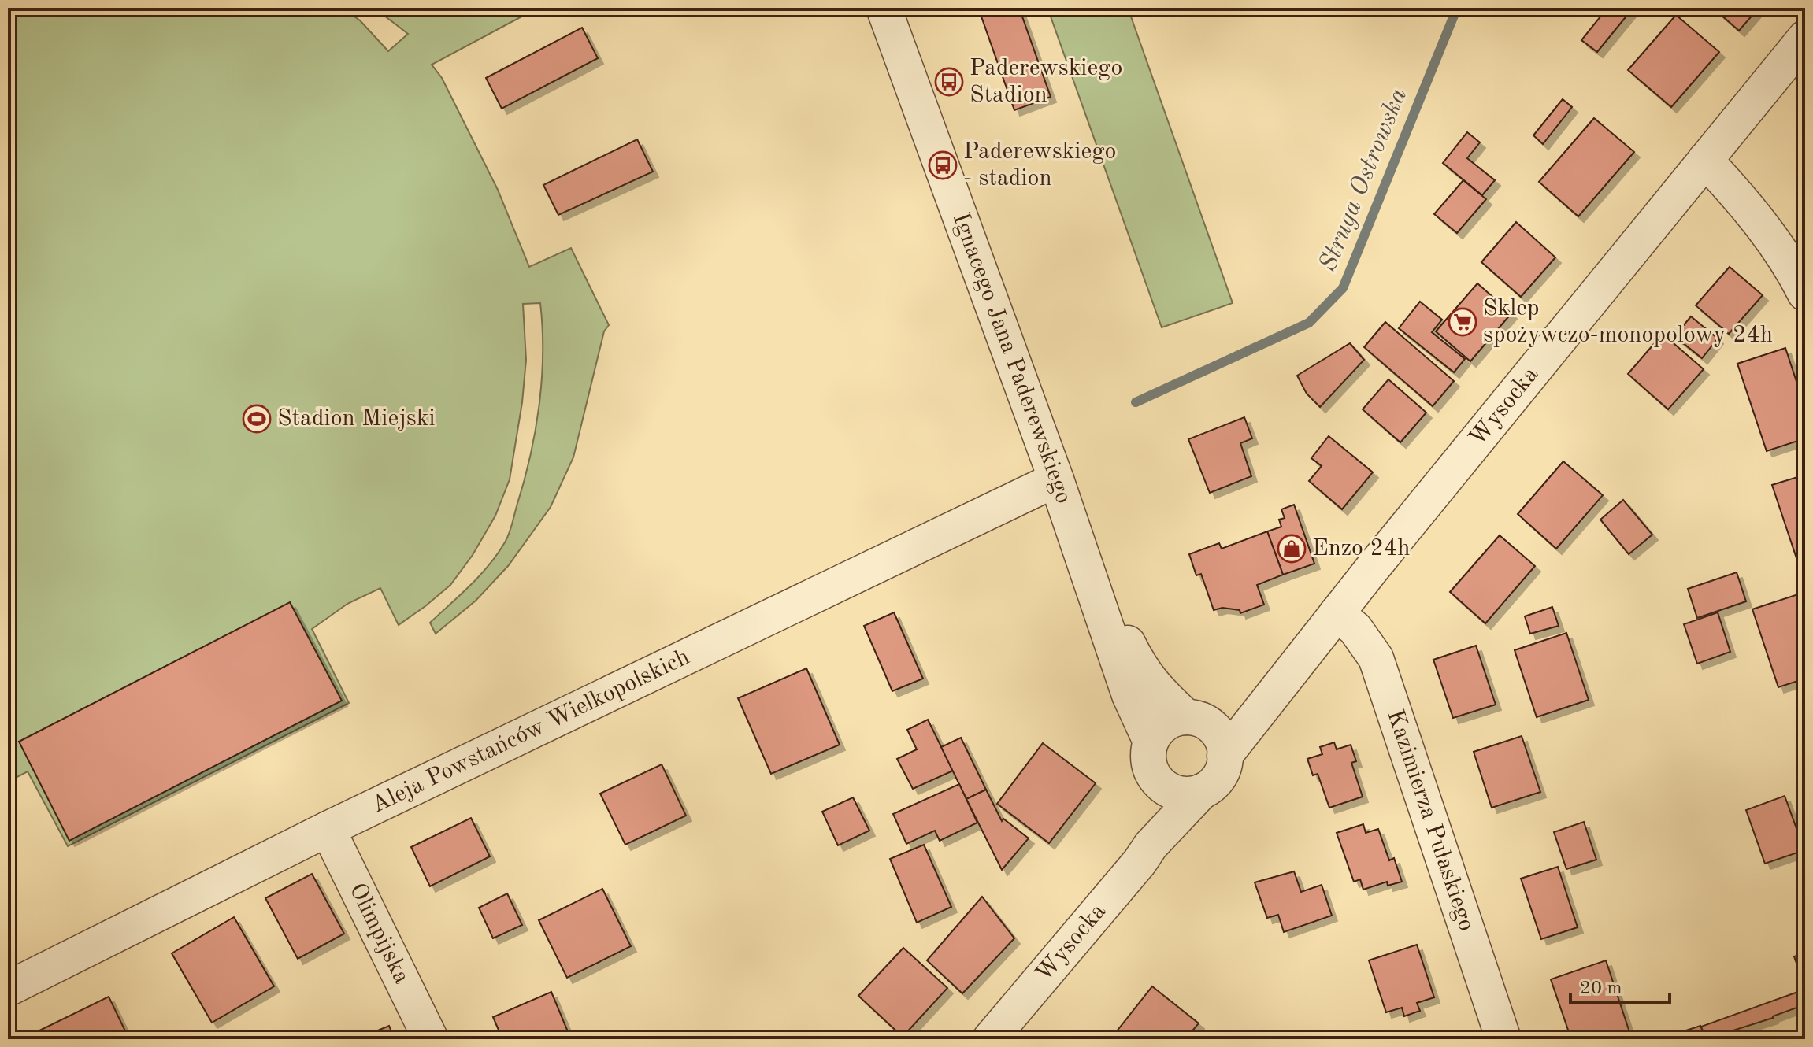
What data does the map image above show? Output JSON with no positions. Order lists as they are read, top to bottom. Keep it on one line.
{"streets":{"street":["Ignacego Jana Paderewskiego","Wysocka","Aleja Powstańców Wielkopolskich","Kazimierza Pułaskiego","Olimpijska"]},"crossings":[["Ignacego Jana Paderewskiego","Wysocka"],["Ignacego Jana Paderewskiego","Aleja Powstańców Wielkopolskich"],["Wysocka","Kazimierza Pułaskiego"],["Aleja Powstańców Wielkopolskich","Olimpijska"]],"water":["Struga Ostrowska"],"places":{"bus stop":["Paderewskiego Stadion","Paderewskiego - stadion"],"supermarket":["Sklep spożywczo-monopolowy 24h"],"sports":["Stadion Miejski"],"shop":["Enzo 24h"]},"scale_bar":"20 m"}
